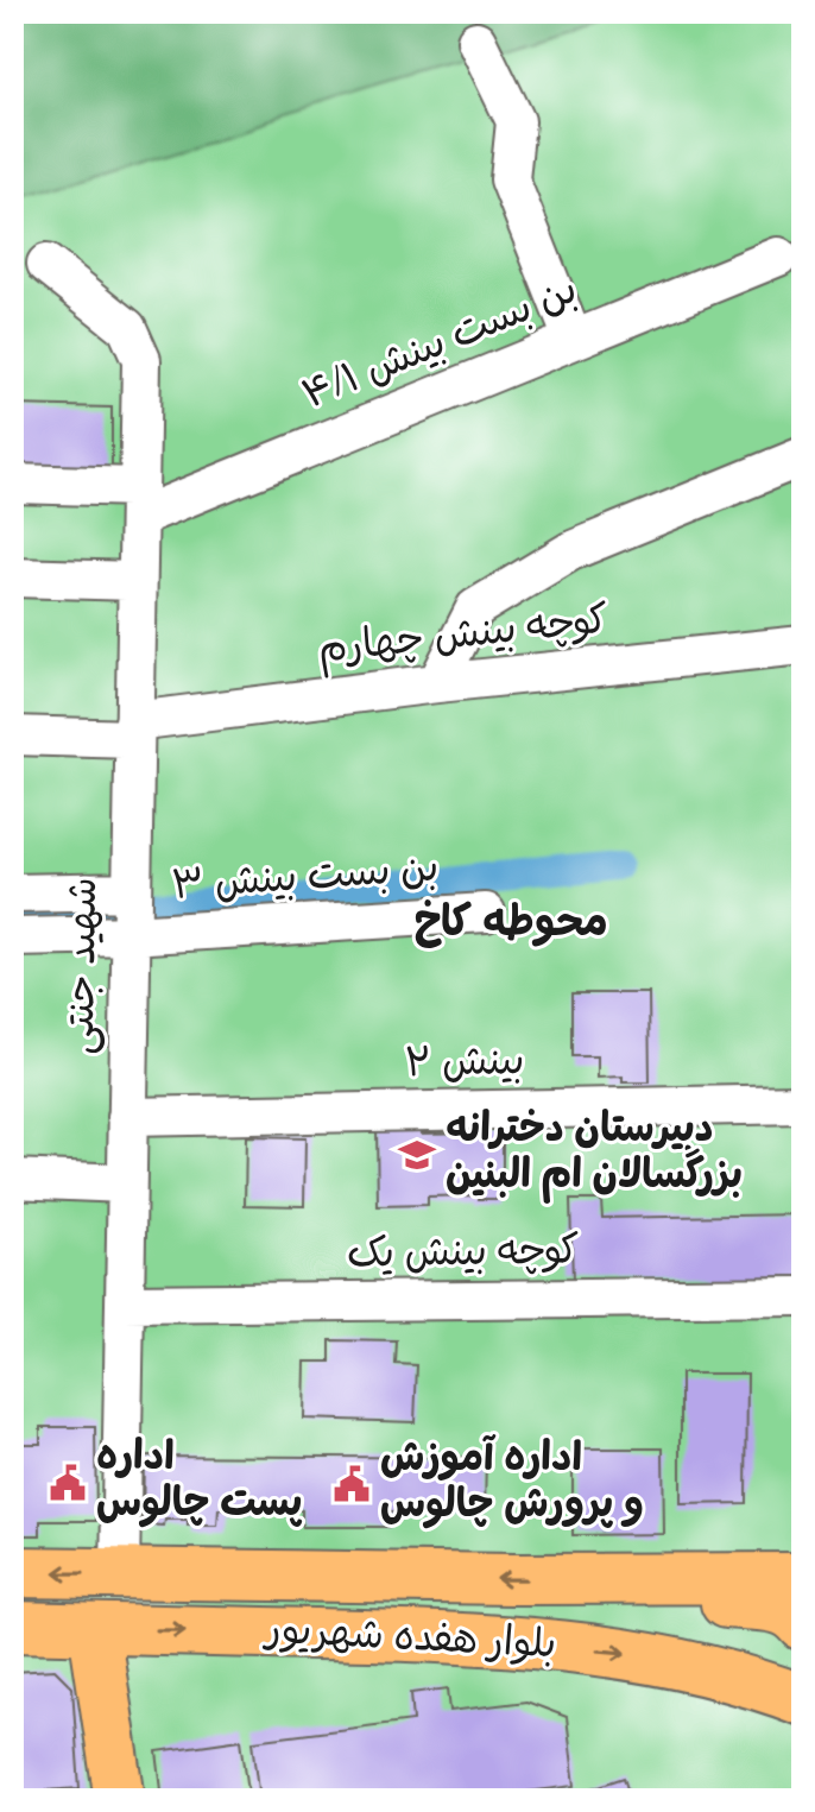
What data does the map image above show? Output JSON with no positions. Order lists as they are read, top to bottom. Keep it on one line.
{"streets":{"main road":["بلوار هفده شهریور"],"street":["بن بست بینش ۴/۱","کوچه بینش چهارم","بن بست بینش ۳","شهید جنتی","بینش ۲","کوچه بینش یک"]},"crossings":[["بن بست بینش ۴/۱","شهید جنتی"],["کوچه بینش چهارم","شهید جنتی"],["بن بست بینش ۳","شهید جنتی"],["شهید جنتی","بینش ۲"],["شهید جنتی","کوچه بینش یک"],["شهید جنتی","بلوار هفده شهریور"]],"districts":["محوطه کاخ"],"places":{"school or university":["دبیرستان دخترانه بزرگسالان ام البنین"],"public building":["اداره پست چالوس","اداره آموزش و پرورش چالوس"]}}
